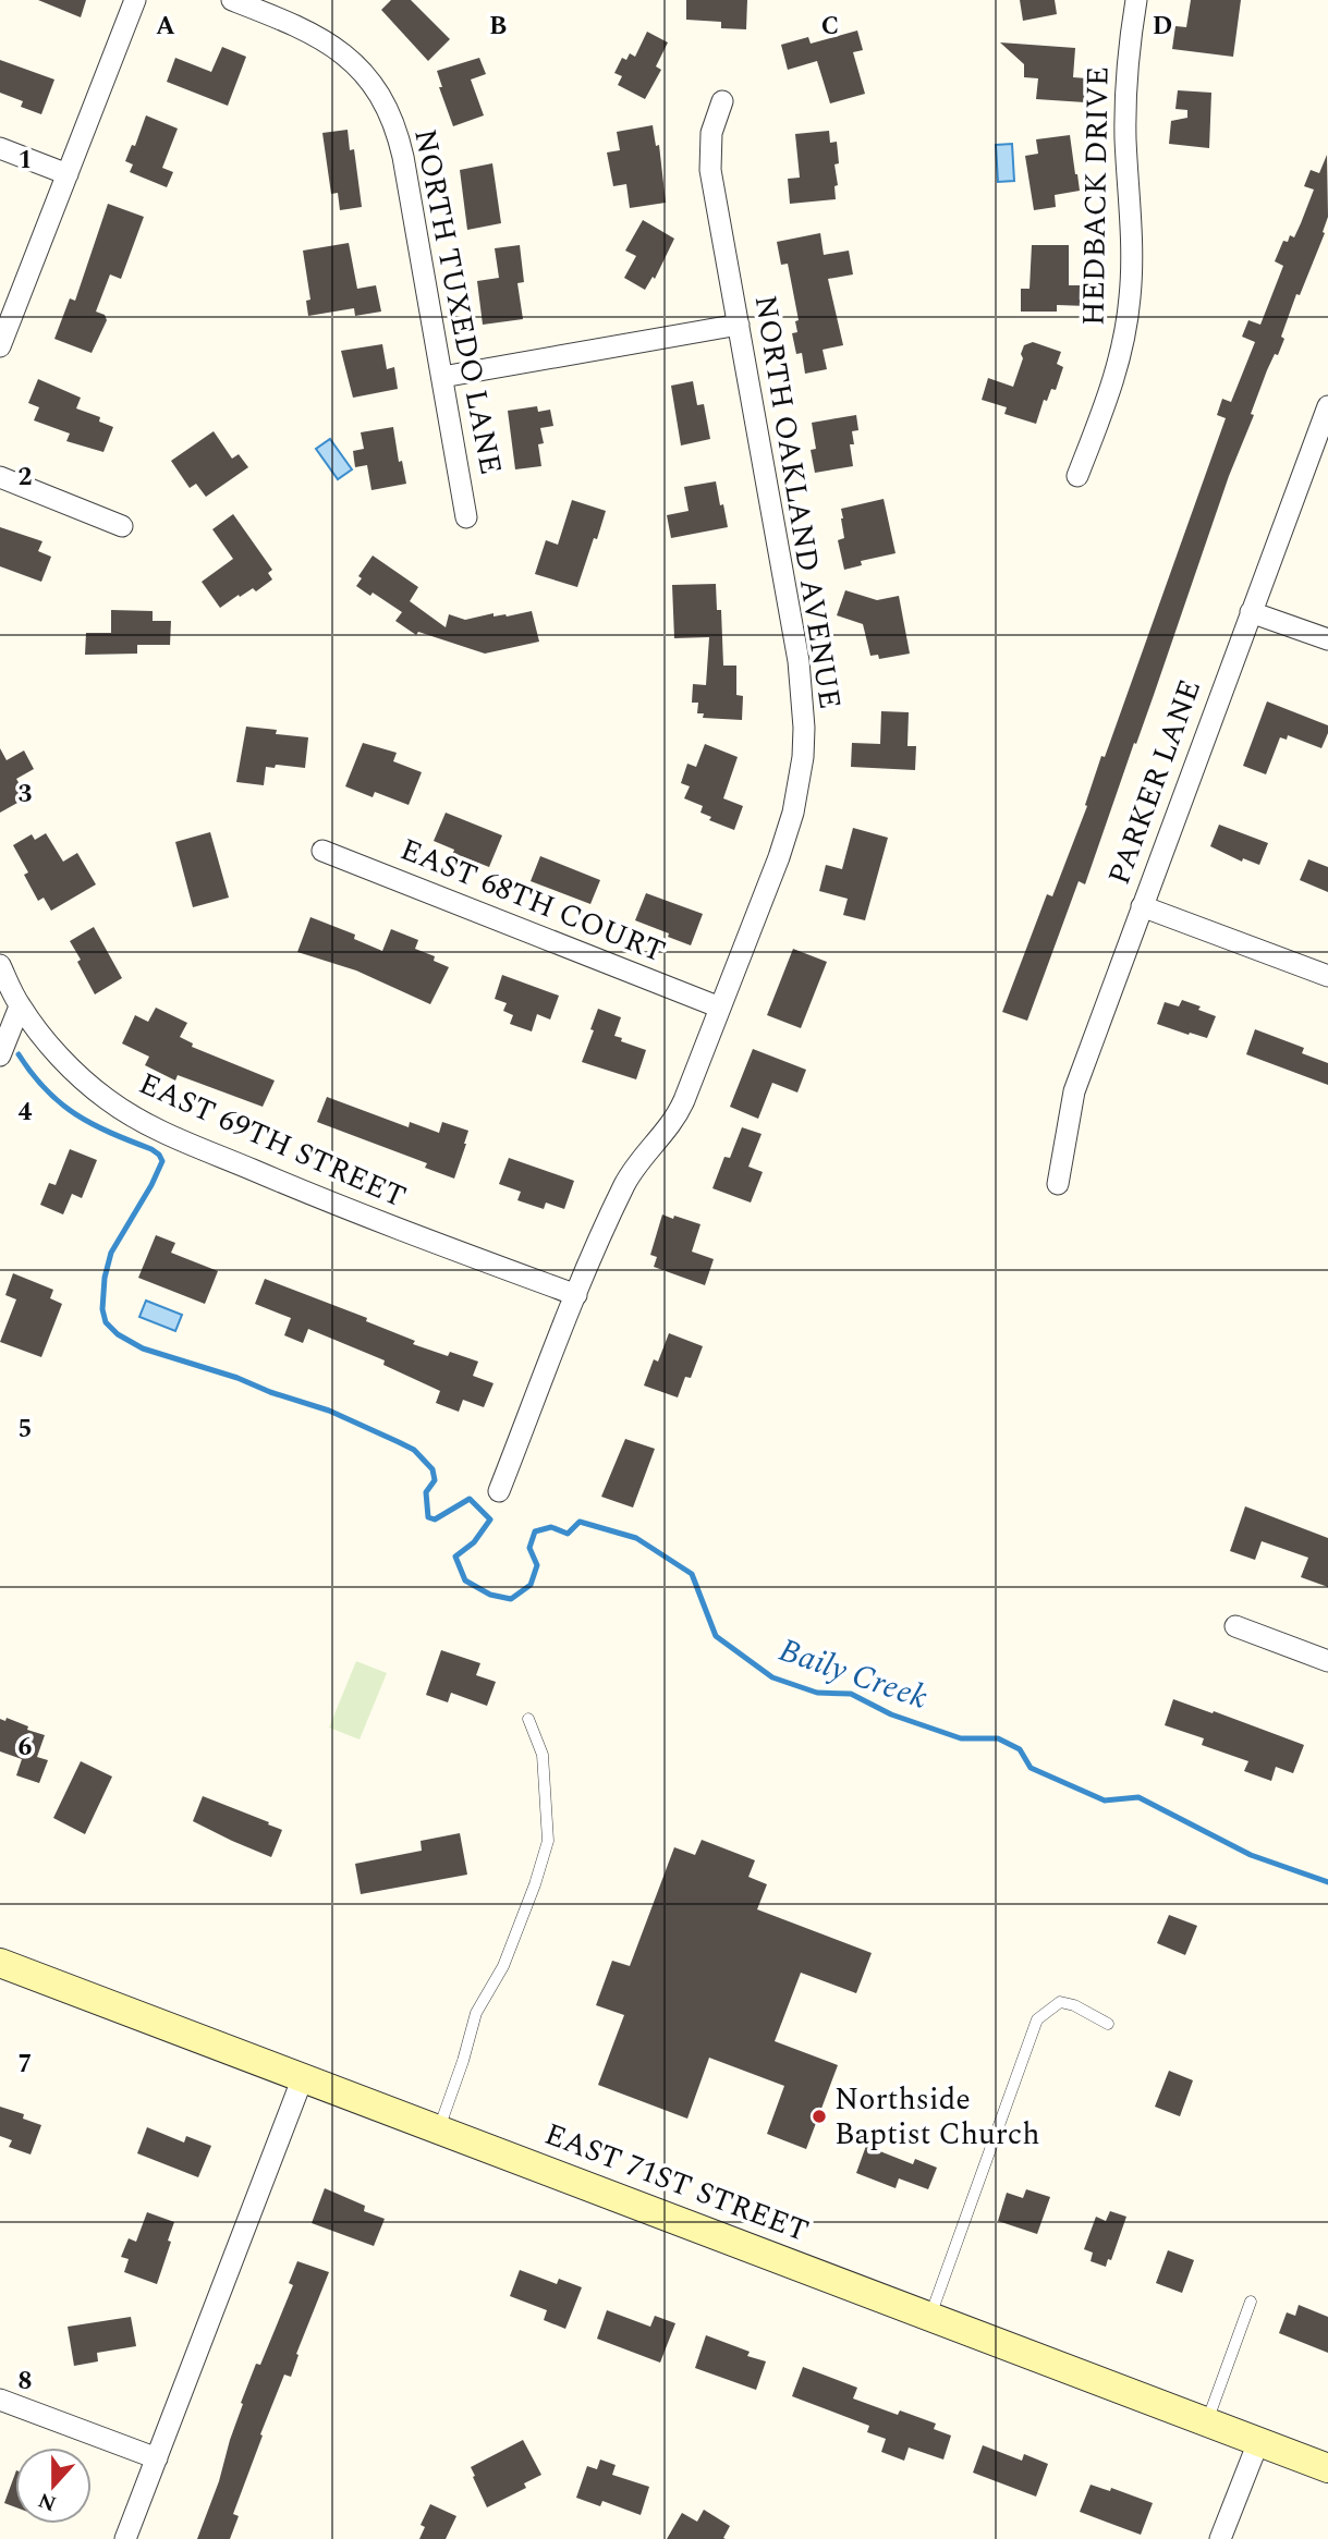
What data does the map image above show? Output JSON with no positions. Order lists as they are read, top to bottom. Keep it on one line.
{"streets":{"main road":["EAST 71ST STREET"],"street":["HEDBACK DRIVE","NORTH TUXEDO LANE","NORTH OAKLAND AVENUE","PARKER LANE","EAST 68TH COURT","EAST 69TH STREET"]},"crossings":[["NORTH OAKLAND AVENUE","EAST 68TH COURT"],["NORTH OAKLAND AVENUE","EAST 69TH STREET"]],"water":["Baily Creek"],"places":["Northside Baptist Church"],"north":"bottom","grid":{"columns":["A","B","C","D"],"rows":["1","2","3","4","5","6","7","8"]}}
